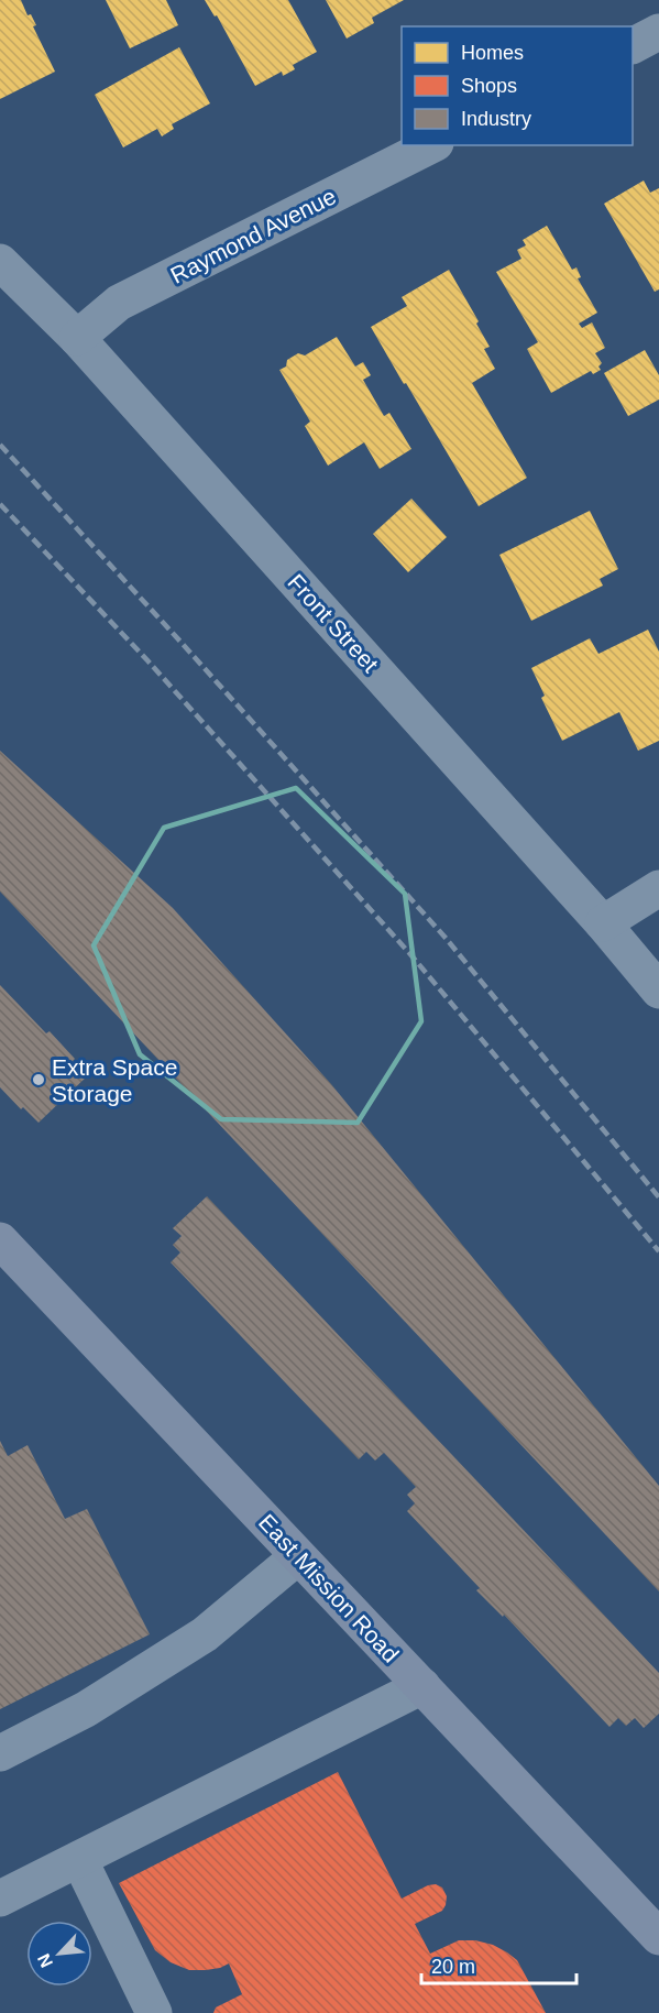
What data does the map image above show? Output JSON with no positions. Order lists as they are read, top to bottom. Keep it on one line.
{"streets":{"main road":["East Mission Road"],"street":["Raymond Avenue","Front Street"]},"crossings":[["Raymond Avenue","Front Street"]],"places":["Extra Space Storage"],"legend":["Homes","Shops","Industry"],"scale_bar":"20 m","north":"bottom left"}
